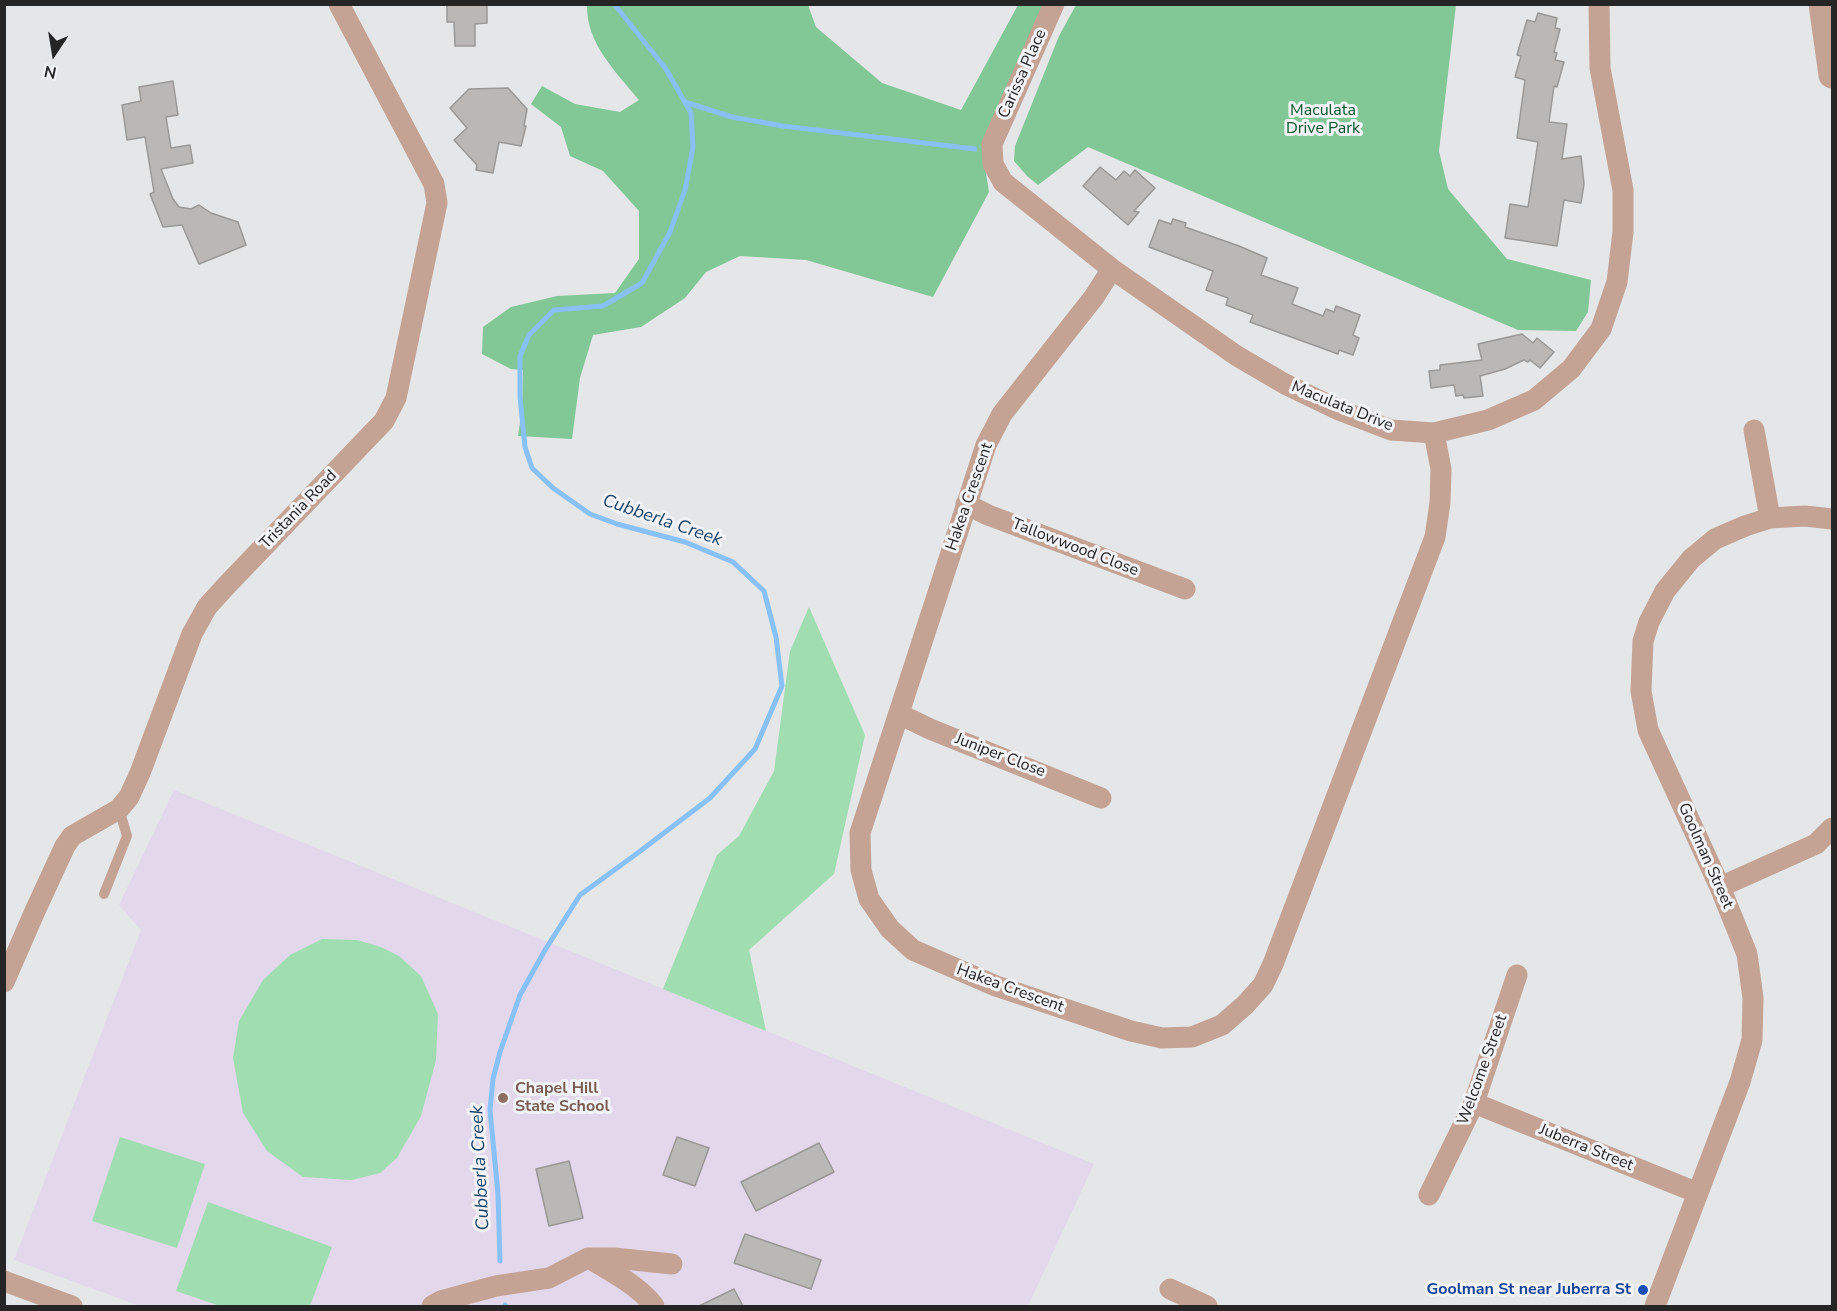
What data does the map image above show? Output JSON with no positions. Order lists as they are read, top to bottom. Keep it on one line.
{"streets":{"street":["Carissa Place","Maculata Drive","Hakea Crescent","Tristania Road","Tallowwood Close","Juniper Close","Goolman Street","Welcome Street","Juberra Street"]},"crossings":[["Carissa Place","Maculata Drive"],["Maculata Drive","Hakea Crescent"],["Hakea Crescent","Tallowwood Close"],["Hakea Crescent","Juniper Close"],["Goolman Street","Juberra Street"],["Welcome Street","Juberra Street"]],"water":["Cubberla Creek"],"parks":["Maculata Drive Park"],"places":["Chapel Hill State School","Goolman St near Juberra St"],"north":"bottom"}
